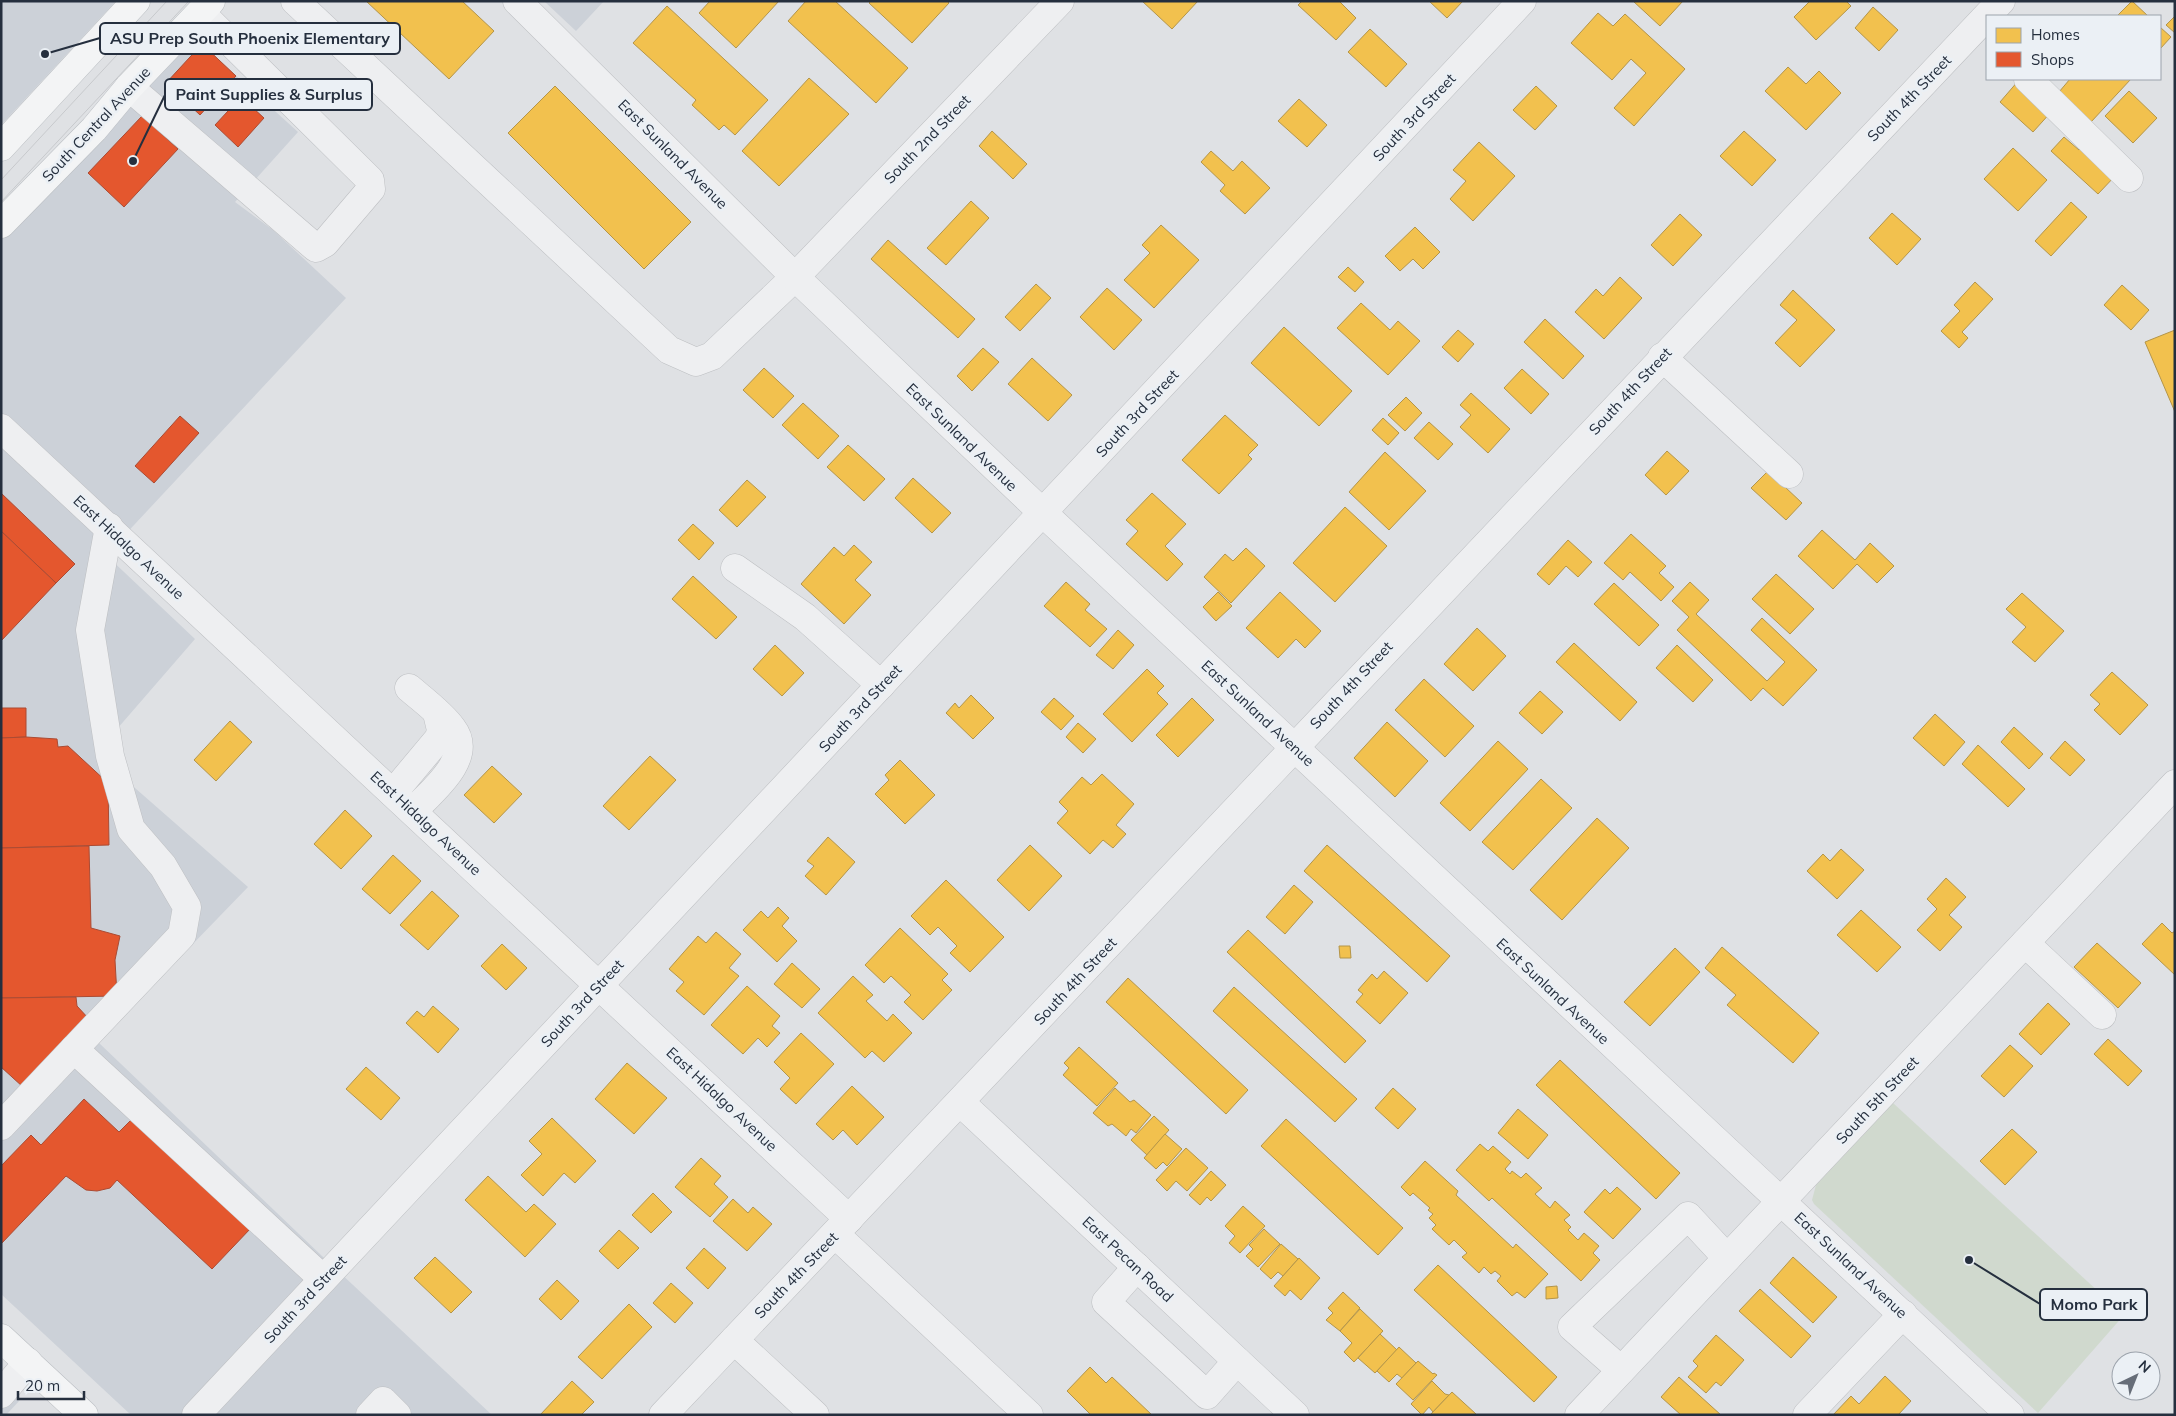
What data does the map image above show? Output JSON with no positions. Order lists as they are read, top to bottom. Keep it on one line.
{"streets":{"main road":["South Central Avenue"],"street":["South 4th Street","South 3rd Street","South 2nd Street","East Sunland Avenue","East Hidalgo Avenue","South 5th Street","East Pecan Road"]},"crossings":[["South 4th Street","East Sunland Avenue"],["South 4th Street","East Hidalgo Avenue"],["South 4th Street","East Pecan Road"],["South 3rd Street","East Sunland Avenue"],["South 3rd Street","East Hidalgo Avenue"],["South 2nd Street","East Sunland Avenue"],["East Sunland Avenue","South 5th Street"]],"places":["ASU Prep South Phoenix Elementary","Paint Supplies & Surplus","Momo Park"],"legend":["Homes","Shops"],"scale_bar":"20 m","north":"top right"}
